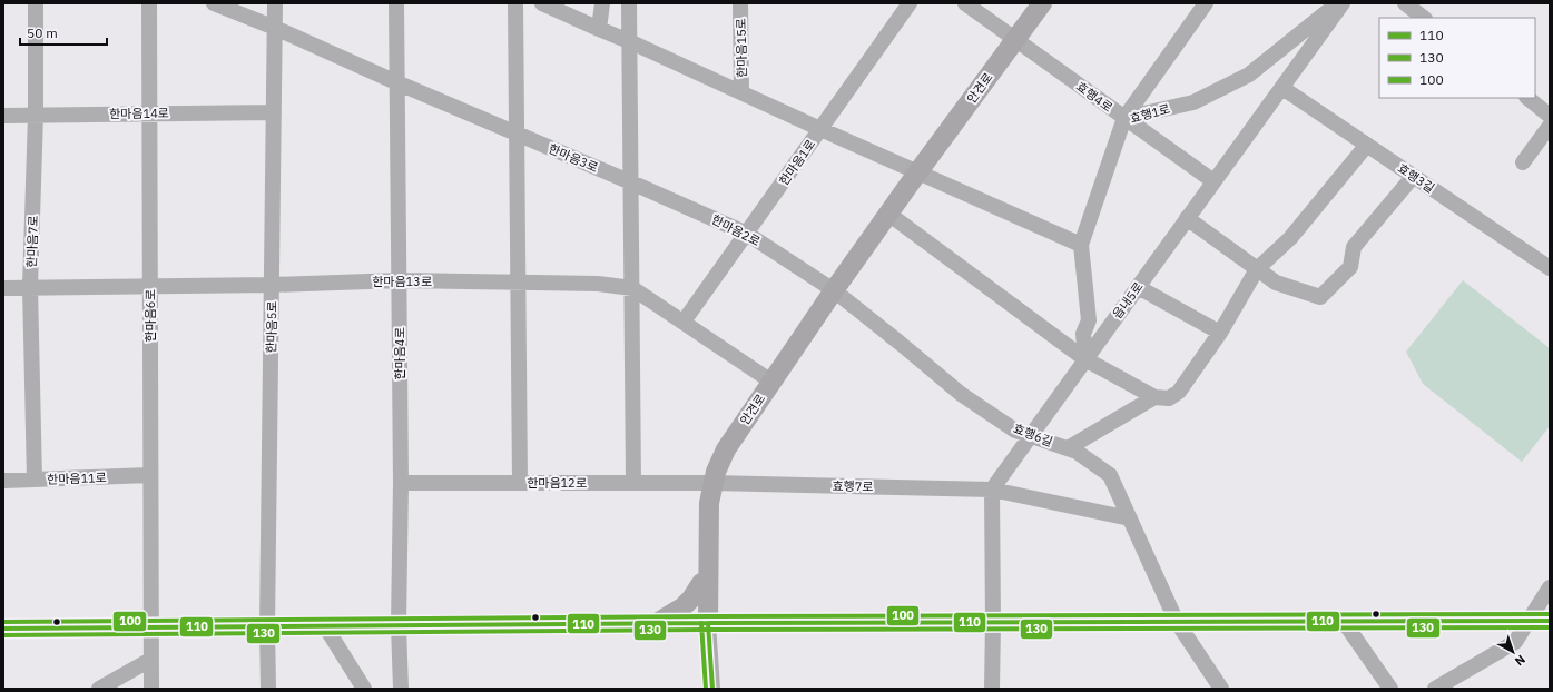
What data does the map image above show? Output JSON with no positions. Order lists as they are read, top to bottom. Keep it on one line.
{"streets":{"main road":["안견로"],"street":["한마음15로","효행4로","한마음14로","효행1로","한마음3로","한마음1로","효행3길","한마음2로","한마음7로","한마음13로","읍내5로","한마음6로","한마음5로","한마음4로","효행6길","한마음11로","한마음12로","효행7로"]},"crossings":[["안견로","효행4로"],["안견로","한마음2로"],["안견로","한마음13로"],["안견로","효행6길"],["안견로","한마음12로"],["안견로","효행7로"],["효행4로","효행1로"],["한마음14로","한마음7로"],["한마음14로","한마음6로"],["한마음14로","한마음5로"],["효행1로","읍내5로"],["한마음3로","한마음2로"],["한마음1로","한마음2로"],["한마음1로","한마음13로"],["효행3길","읍내5로"],["한마음2로","효행6길"],["한마음7로","한마음13로"],["한마음7로","한마음11로"],["한마음13로","한마음6로"],["한마음13로","한마음5로"],["한마음13로","한마음4로"],["읍내5로","효행6길"],["읍내5로","효행7로"],["한마음6로","한마음11로"],["한마음4로","한마음12로"],["효행6길","효행7로"],["한마음12로","효행7로"]],"lines":["transit line 100","transit line 110","transit line 130"],"legend":["110","130","100"],"scale_bar":"50 m","north":"bottom right"}
